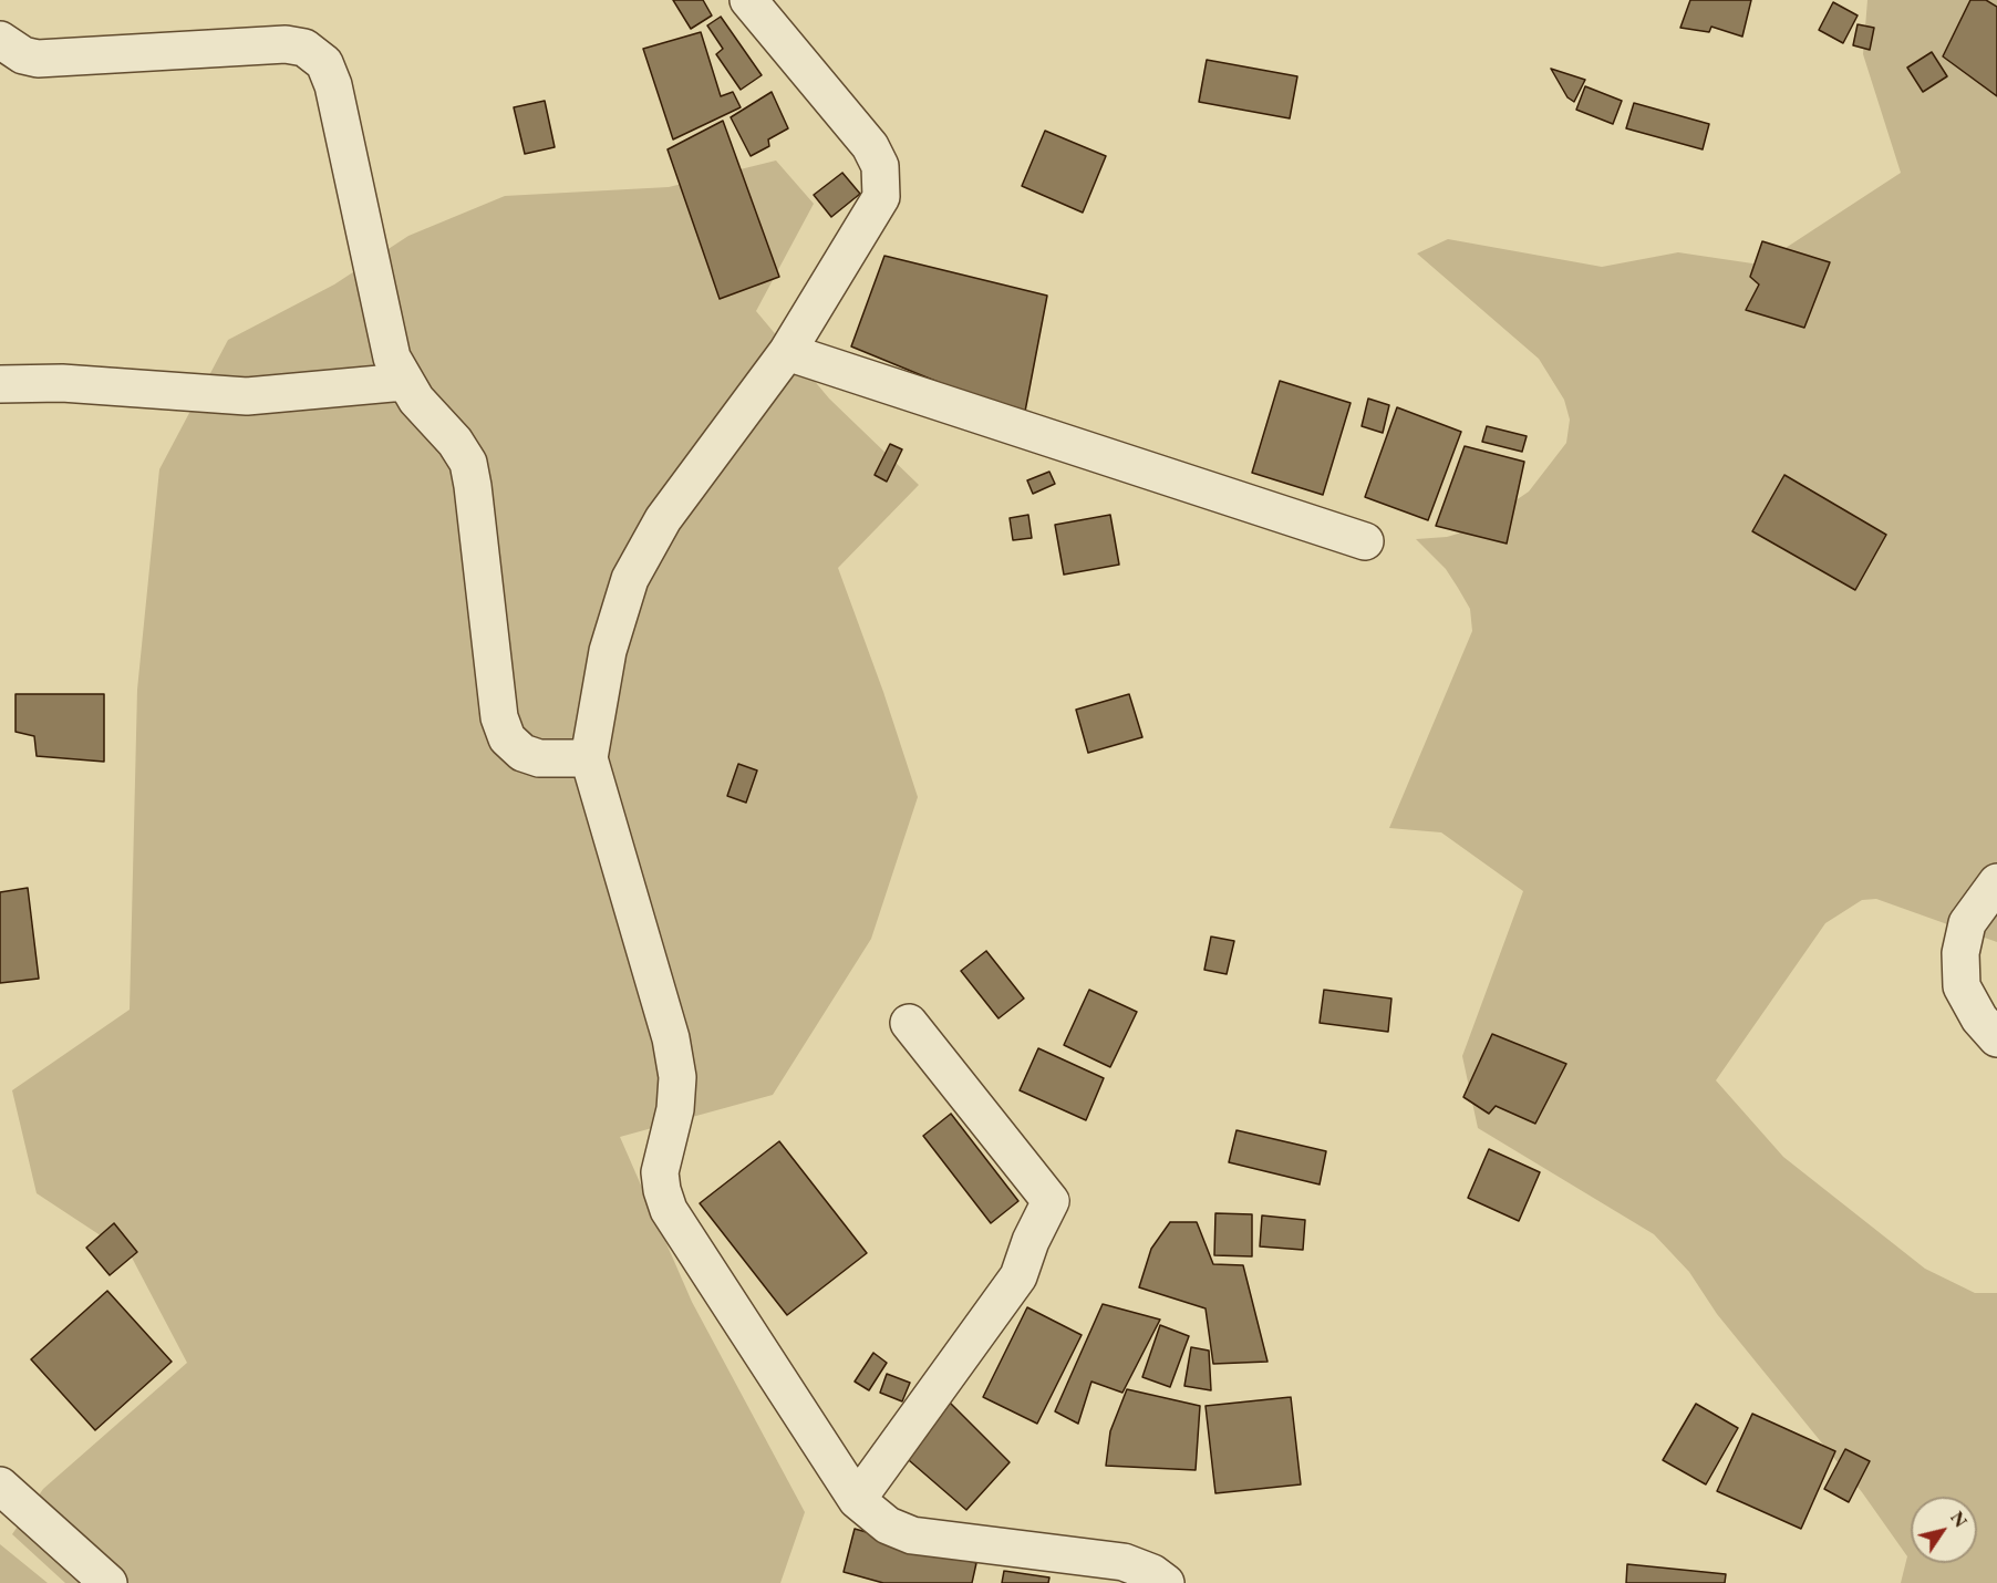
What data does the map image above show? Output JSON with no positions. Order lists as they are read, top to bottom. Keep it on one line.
{"north":"top right"}
